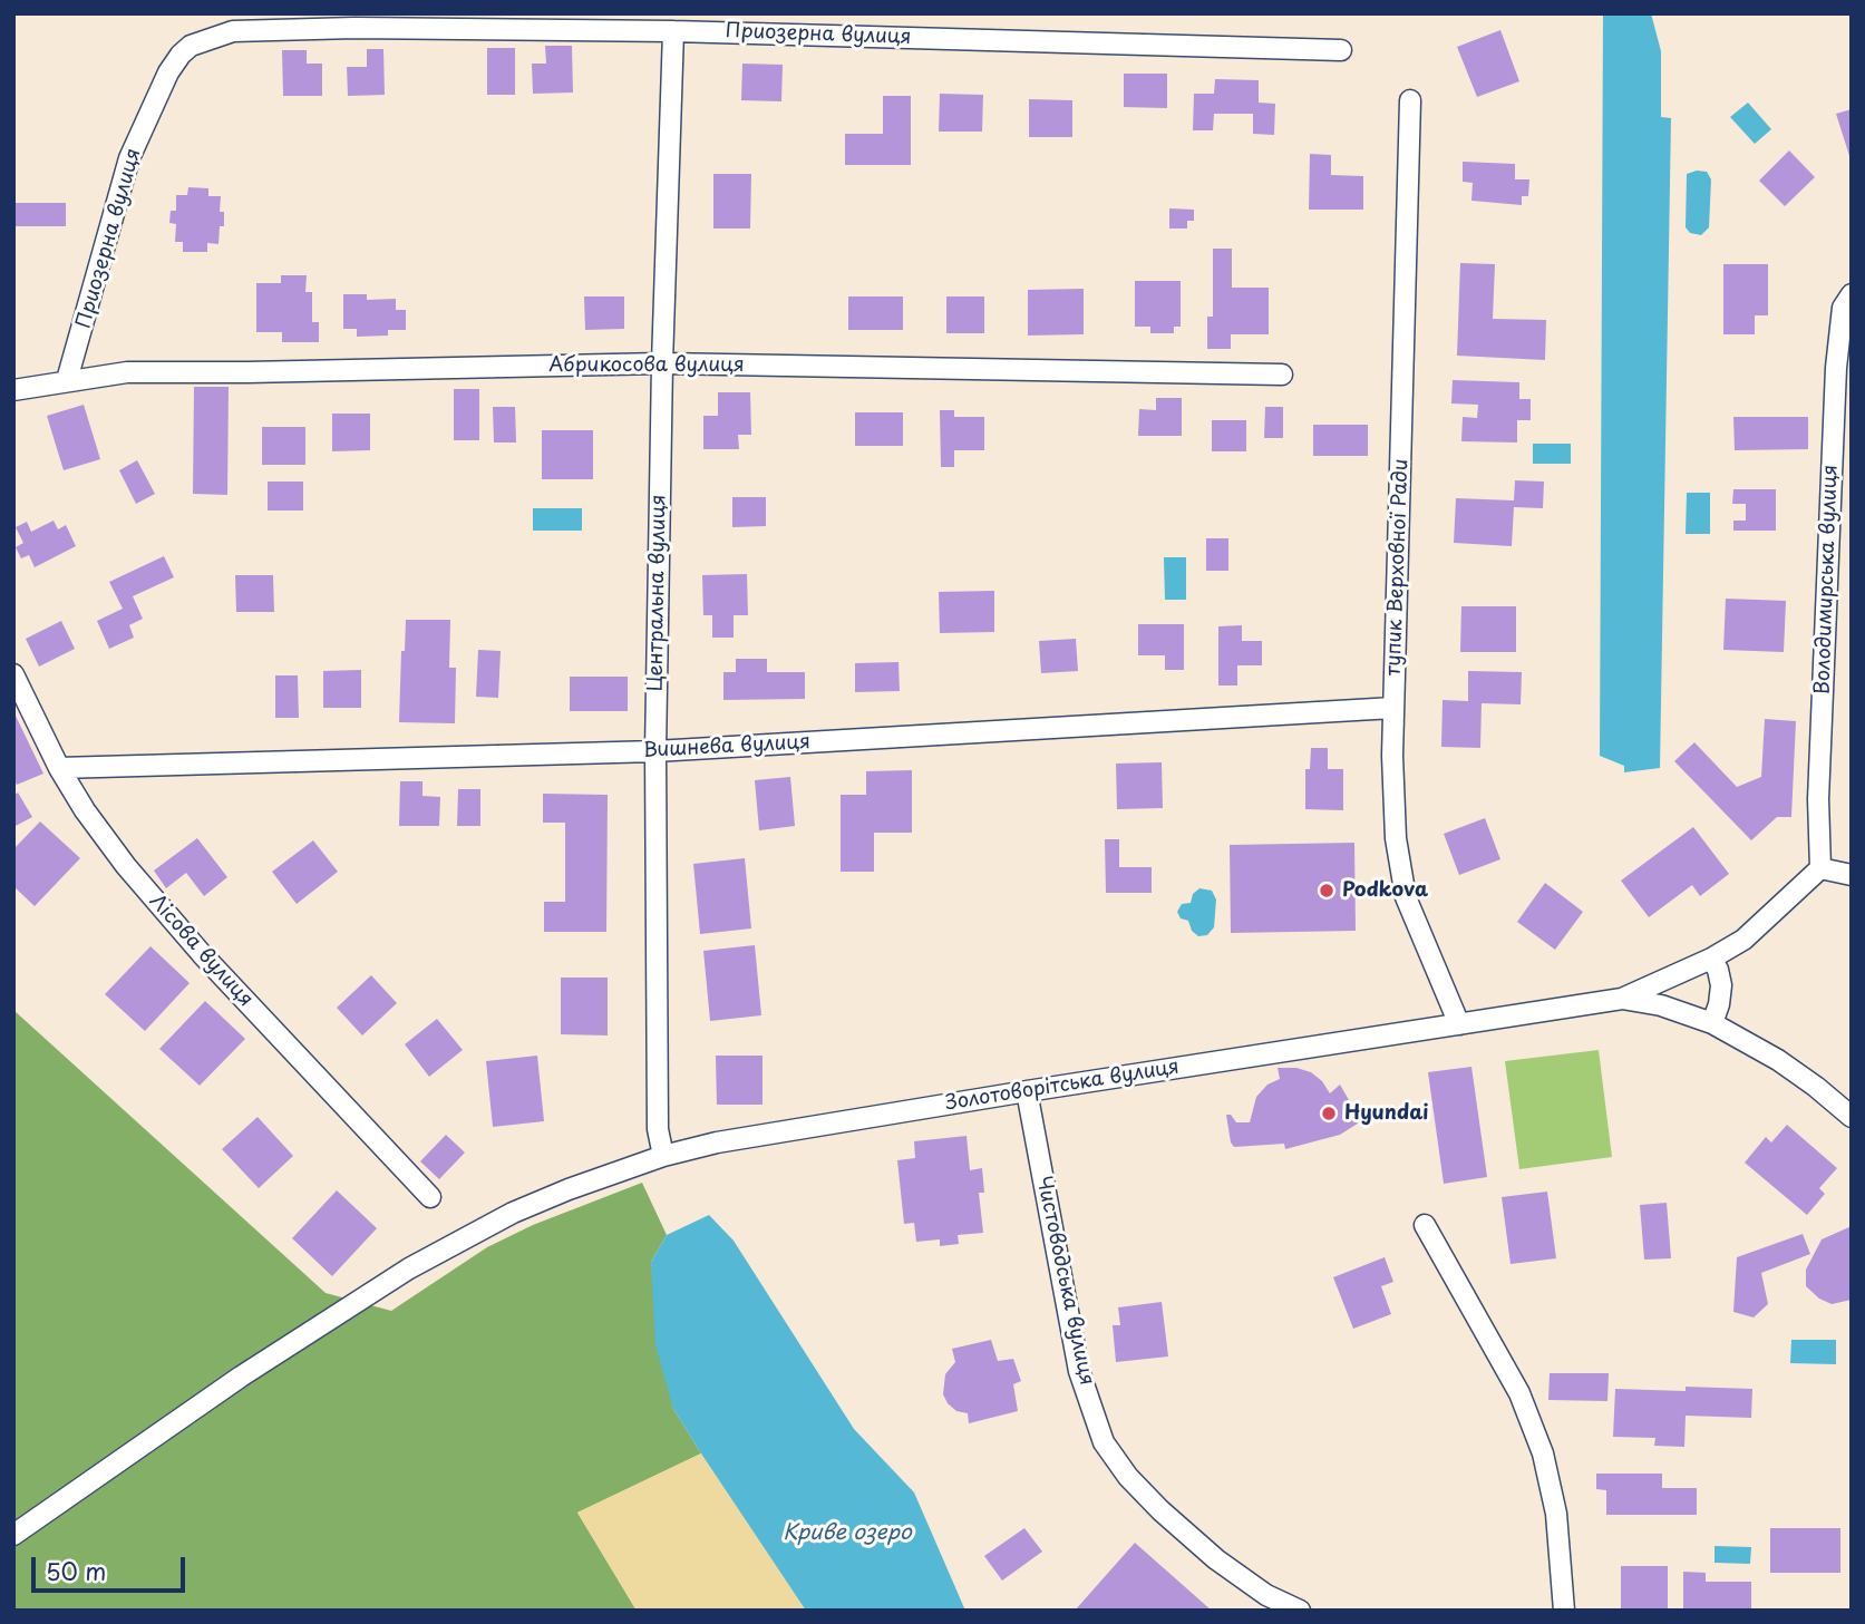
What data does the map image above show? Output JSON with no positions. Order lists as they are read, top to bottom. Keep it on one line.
{"streets":{"street":["Приозерна вулиця","Абрикосова вулиця","тупик Верховної Ради","Володимирська вулиця","Центральна вулиця","Вишнева вулиця","Лісова вулиця","Золотоворітська вулиця","Чистоводська вулиця"]},"crossings":[["Приозерна вулиця","Абрикосова вулиця"],["Приозерна вулиця","Центральна вулиця"],["Абрикосова вулиця","Центральна вулиця"],["тупик Верховної Ради","Вишнева вулиця"],["тупик Верховної Ради","Золотоворітська вулиця"],["Володимирська вулиця","Золотоворітська вулиця"],["Центральна вулиця","Вишнева вулиця"],["Центральна вулиця","Золотоворітська вулиця"],["Вишнева вулиця","Лісова вулиця"],["Золотоворітська вулиця","Чистоводська вулиця"]],"water":["Криве озеро"],"places":["Podkova","Hyundai"],"scale_bar":"50 m"}
